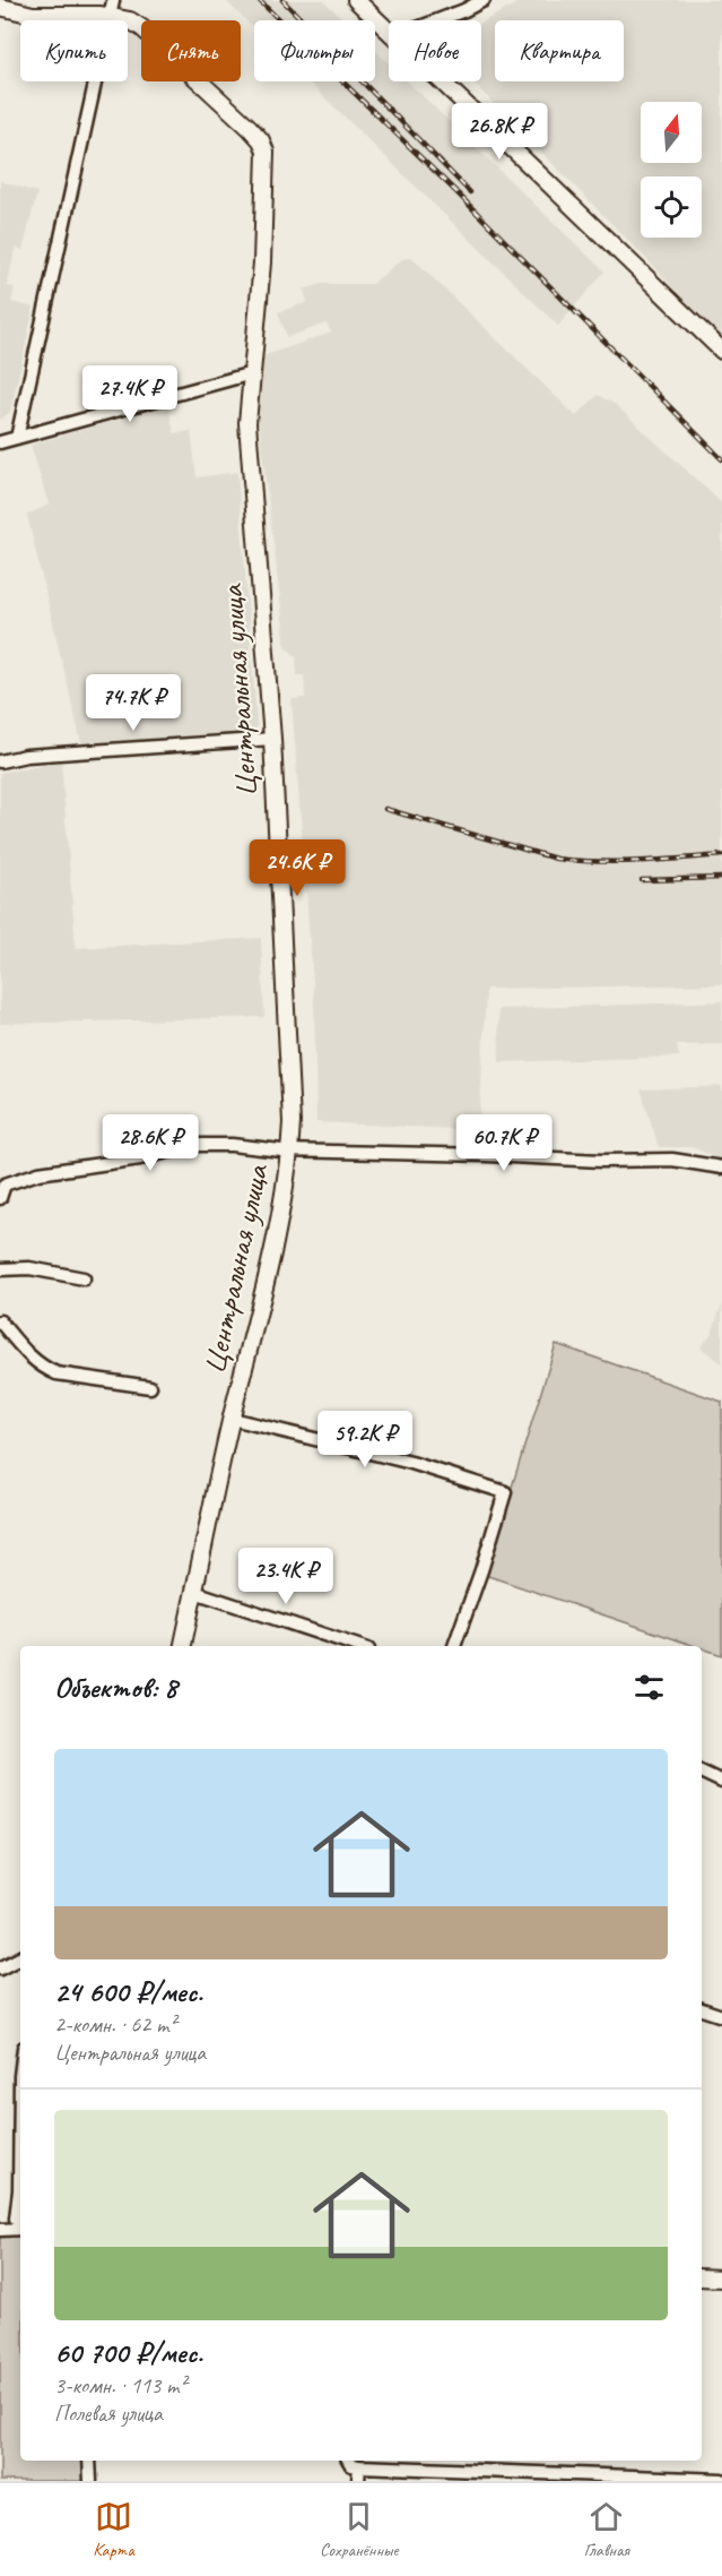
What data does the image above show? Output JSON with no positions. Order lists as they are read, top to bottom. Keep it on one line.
{"streets":{"main road":["Центральная улица"]},"north":"top","page":{"chip":["Купить","Снять","Фильтры","Новое","Квартира"],"price":["26.8K ₽","27.4K ₽","74.7K ₽","24.6K ₽","28.6K ₽","60.7K ₽","59.2K ₽","23.4K ₽"],"heading":"Объектов: 8","list":[{"name":"24 600 ₽/мес.","note":"2-комн. · 62 m² · Центральная улица"},{"name":"60 700 ₽/мес.","note":"3-комн. · 113 m² · Полевая улица"}],"tabs":["Карта","Сохранённые","Главная"]}}
